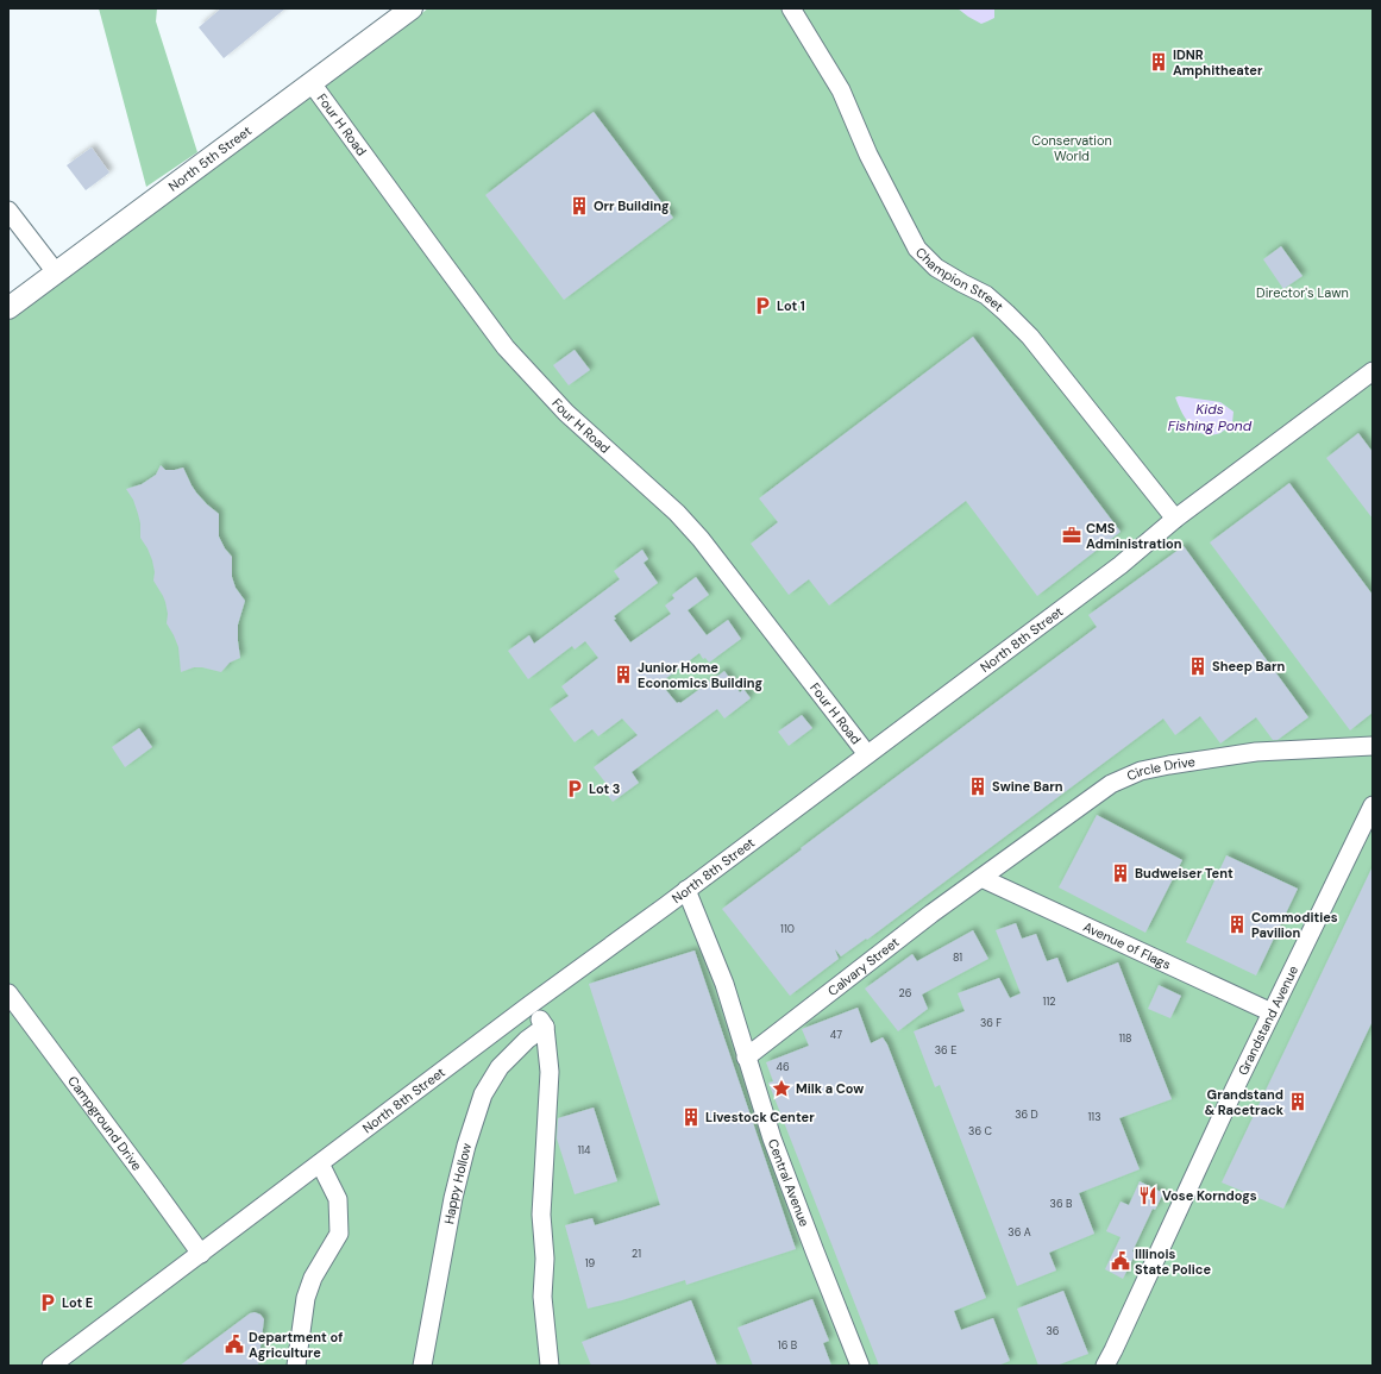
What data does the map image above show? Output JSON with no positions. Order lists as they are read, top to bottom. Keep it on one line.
{"streets":{"main road":["North 5th Street"],"street":["Four H Road","Champion Street","North 8th Street","Circle Drive","Avenue of Flags","Calvary Street","Grandstand Avenue","Campground Drive","Central Avenue","Happy Hollow"]},"crossings":[["Four H Road","North 5th Street"],["Four H Road","North 8th Street"],["Champion Street","North 8th Street"],["North 8th Street","Campground Drive"],["North 8th Street","Central Avenue"],["Circle Drive","Avenue of Flags"],["Circle Drive","Calvary Street"],["Avenue of Flags","Calvary Street"],["Avenue of Flags","Grandstand Avenue"],["Calvary Street","Central Avenue"]],"water":["Kids Fishing Pond"],"parks":["Conservation World","Director's Lawn"],"places":{"building":["IDNR Amphitheater","Orr Building","Sheep Barn","Junior Home Economics Building","Swine Barn","Budweiser Tent","Commodities Pavilion","Grandstand & Racetrack","Livestock Center"],"parking":["Lot 1","Lot 3","Lot E"],"office":["CMS Administration"],"place":["Milk a Cow"],"restaurant":["Vose Korndogs"],"public building":["Illinois State Police","Department of Agriculture"]},"house_numbers":["110","81","26","112","36 F","47","118","36 E","46","36 D","113","36 C","114","36 B","36 A","21","19","36","16 B"]}
